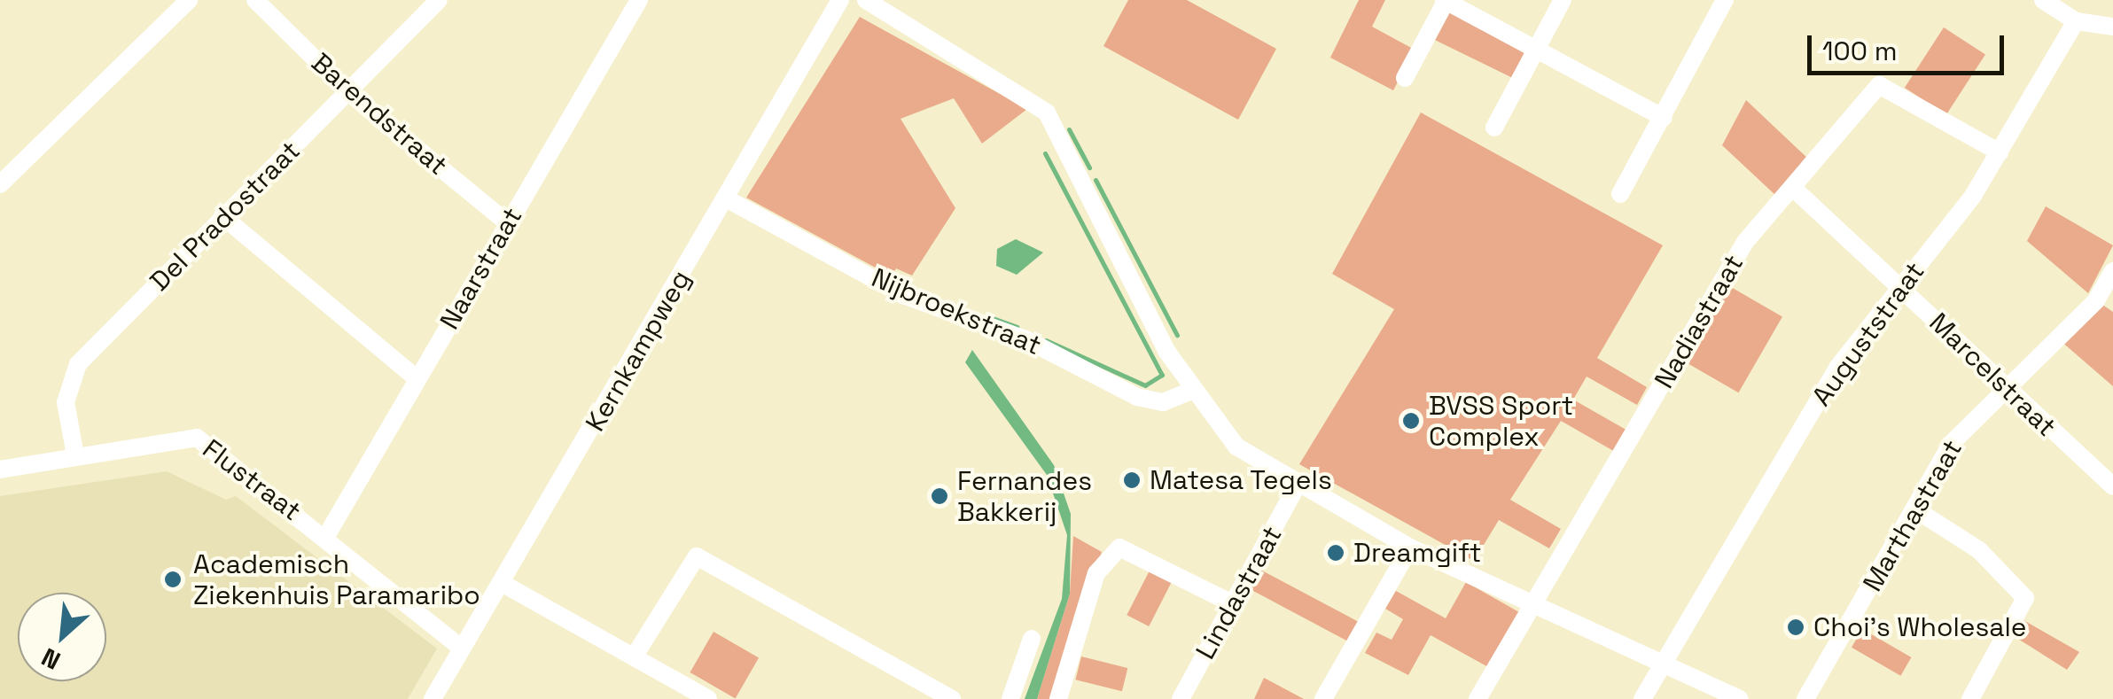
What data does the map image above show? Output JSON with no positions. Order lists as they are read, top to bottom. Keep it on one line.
{"streets":{"street":["Barendstraat","Del Pradostraat","Naarstraat","Nijbroekstraat","Nadiastraat","Auguststraat","Kernkampweg","Marcelstraat","Flustraat","Marthastraat","Lindastraat"]},"crossings":[["Barendstraat","Del Pradostraat"],["Barendstraat","Naarstraat"],["Del Pradostraat","Flustraat"],["Naarstraat","Flustraat"],["Nijbroekstraat","Kernkampweg"],["Nadiastraat","Auguststraat"],["Nadiastraat","Marcelstraat"],["Auguststraat","Marcelstraat"],["Kernkampweg","Flustraat"],["Marcelstraat","Marthastraat"]],"places":["BVSS Sport Complex","Matesa Tegels","Fernandes Bakkerij","Dreamgift","Academisch Ziekenhuis Paramaribo","Choi's Wholesale"],"scale_bar":"100 m","north":"bottom left"}
